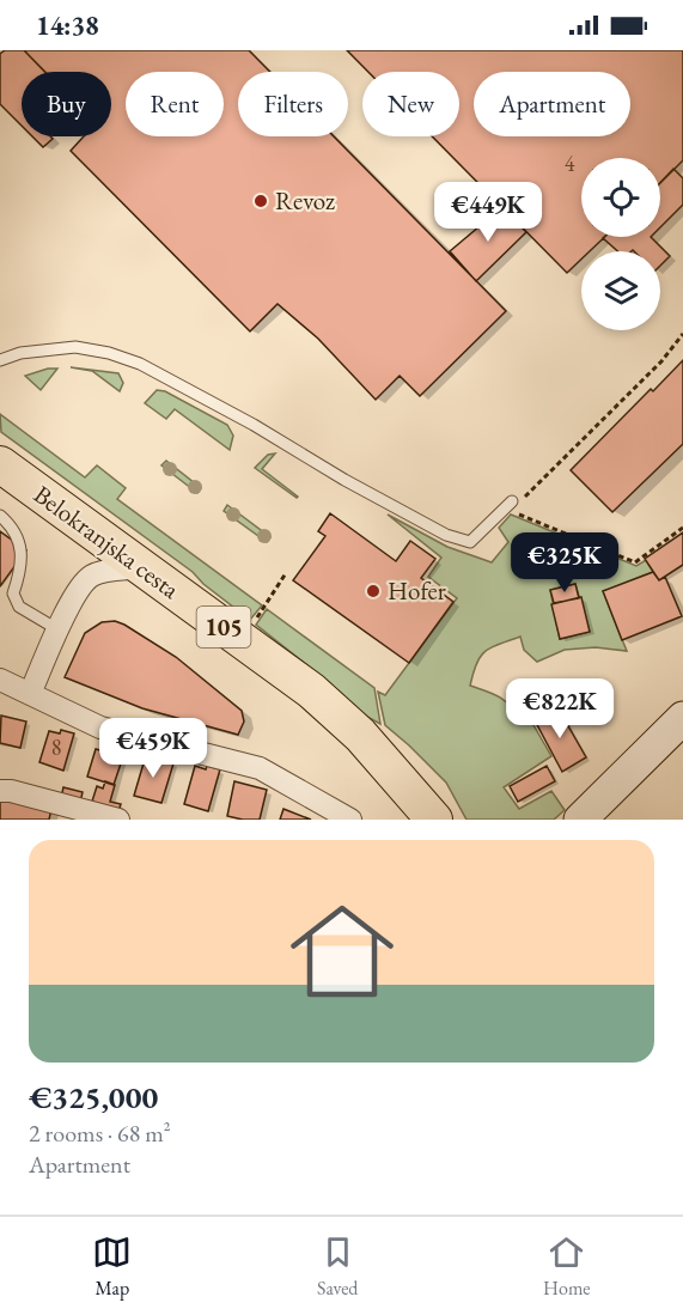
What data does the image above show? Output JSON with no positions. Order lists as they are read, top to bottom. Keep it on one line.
{"streets":{"main road":["Belokranjska cesta","105"]},"places":["Revoz","Hofer"],"house_numbers":["4","8"],"page":{"status":"14:38","chip":["Buy","Rent","Filters","New","Apartment"],"price":["€449K","€325K","€822K","€459K"],"list":[{"name":"€325,000","note":"2 rooms · 68 m² · Apartment"}],"tabs":["Map","Saved","Home"]}}
